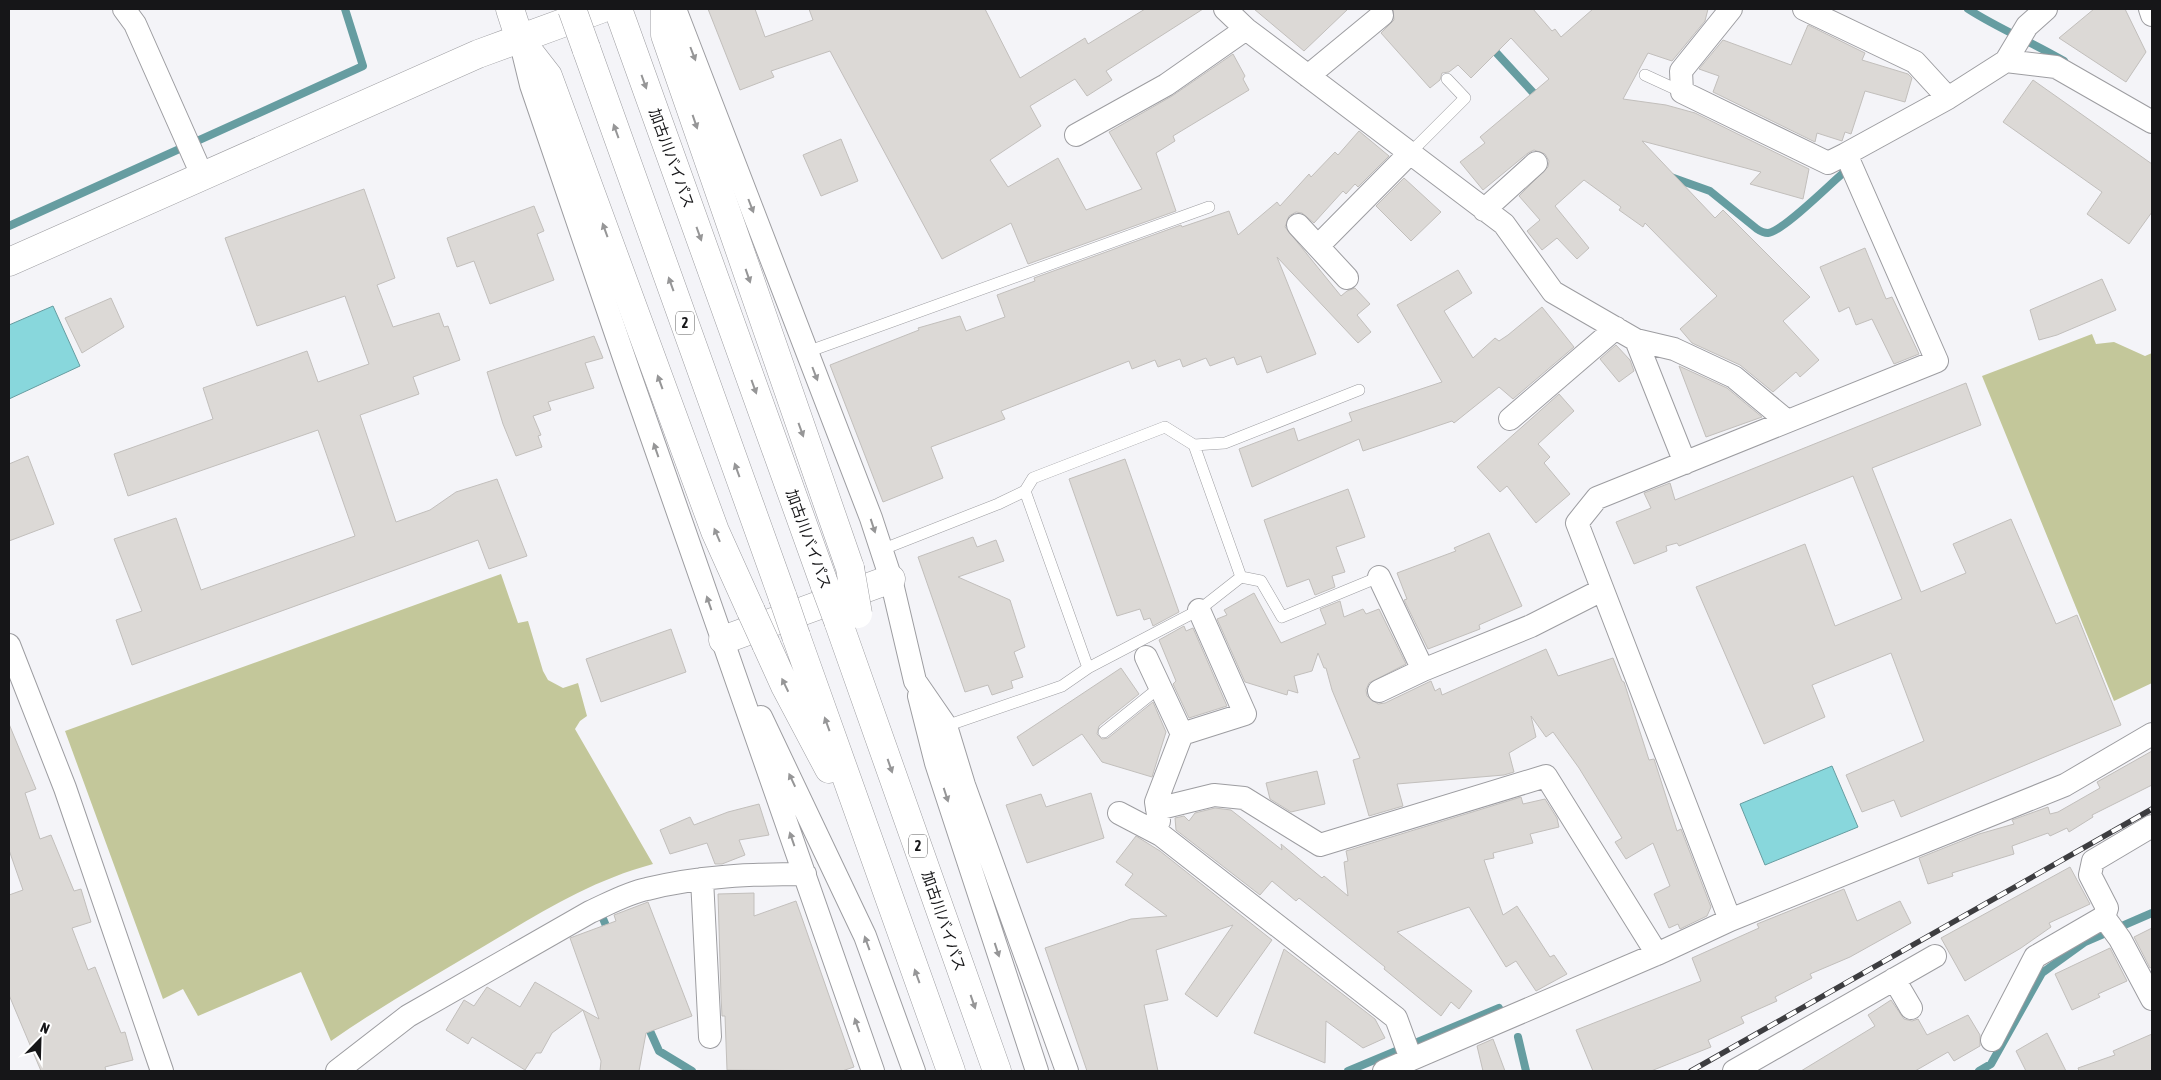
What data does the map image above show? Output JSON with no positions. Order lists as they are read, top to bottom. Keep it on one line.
{"streets":{"main road":["加古川バイパス","2"]},"north":"top right"}
